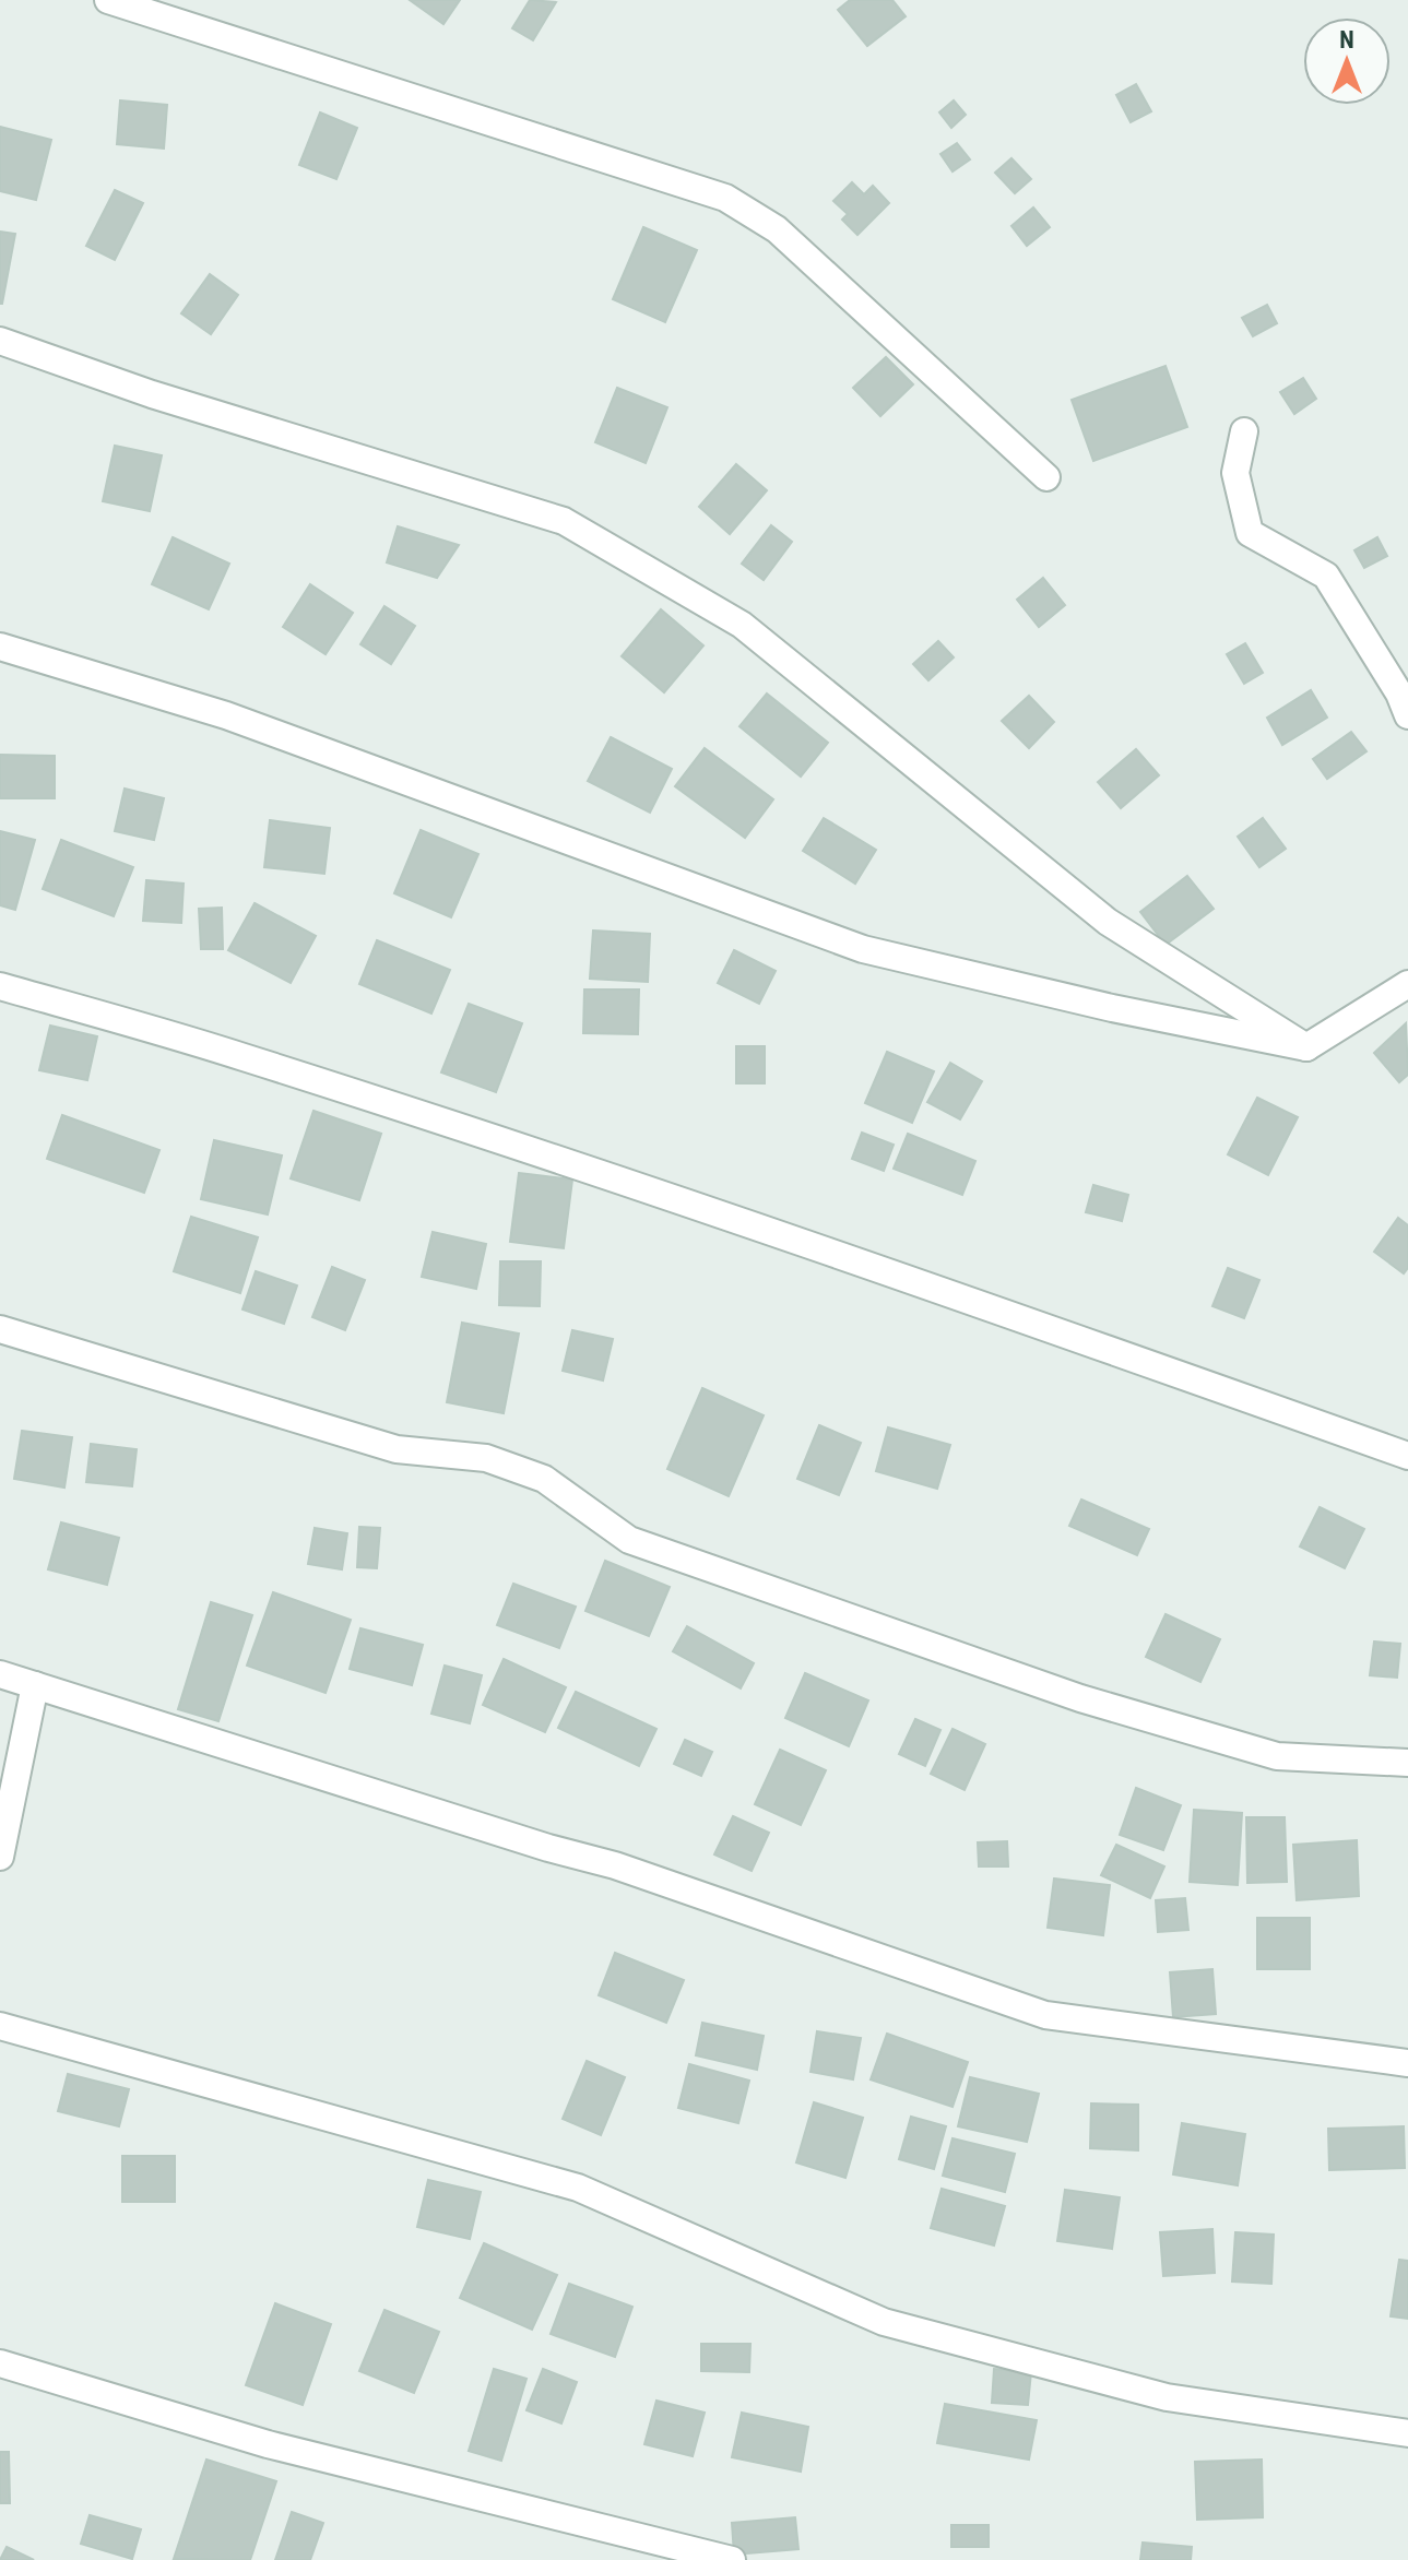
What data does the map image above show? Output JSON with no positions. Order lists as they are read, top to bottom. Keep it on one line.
{"north":"top"}
